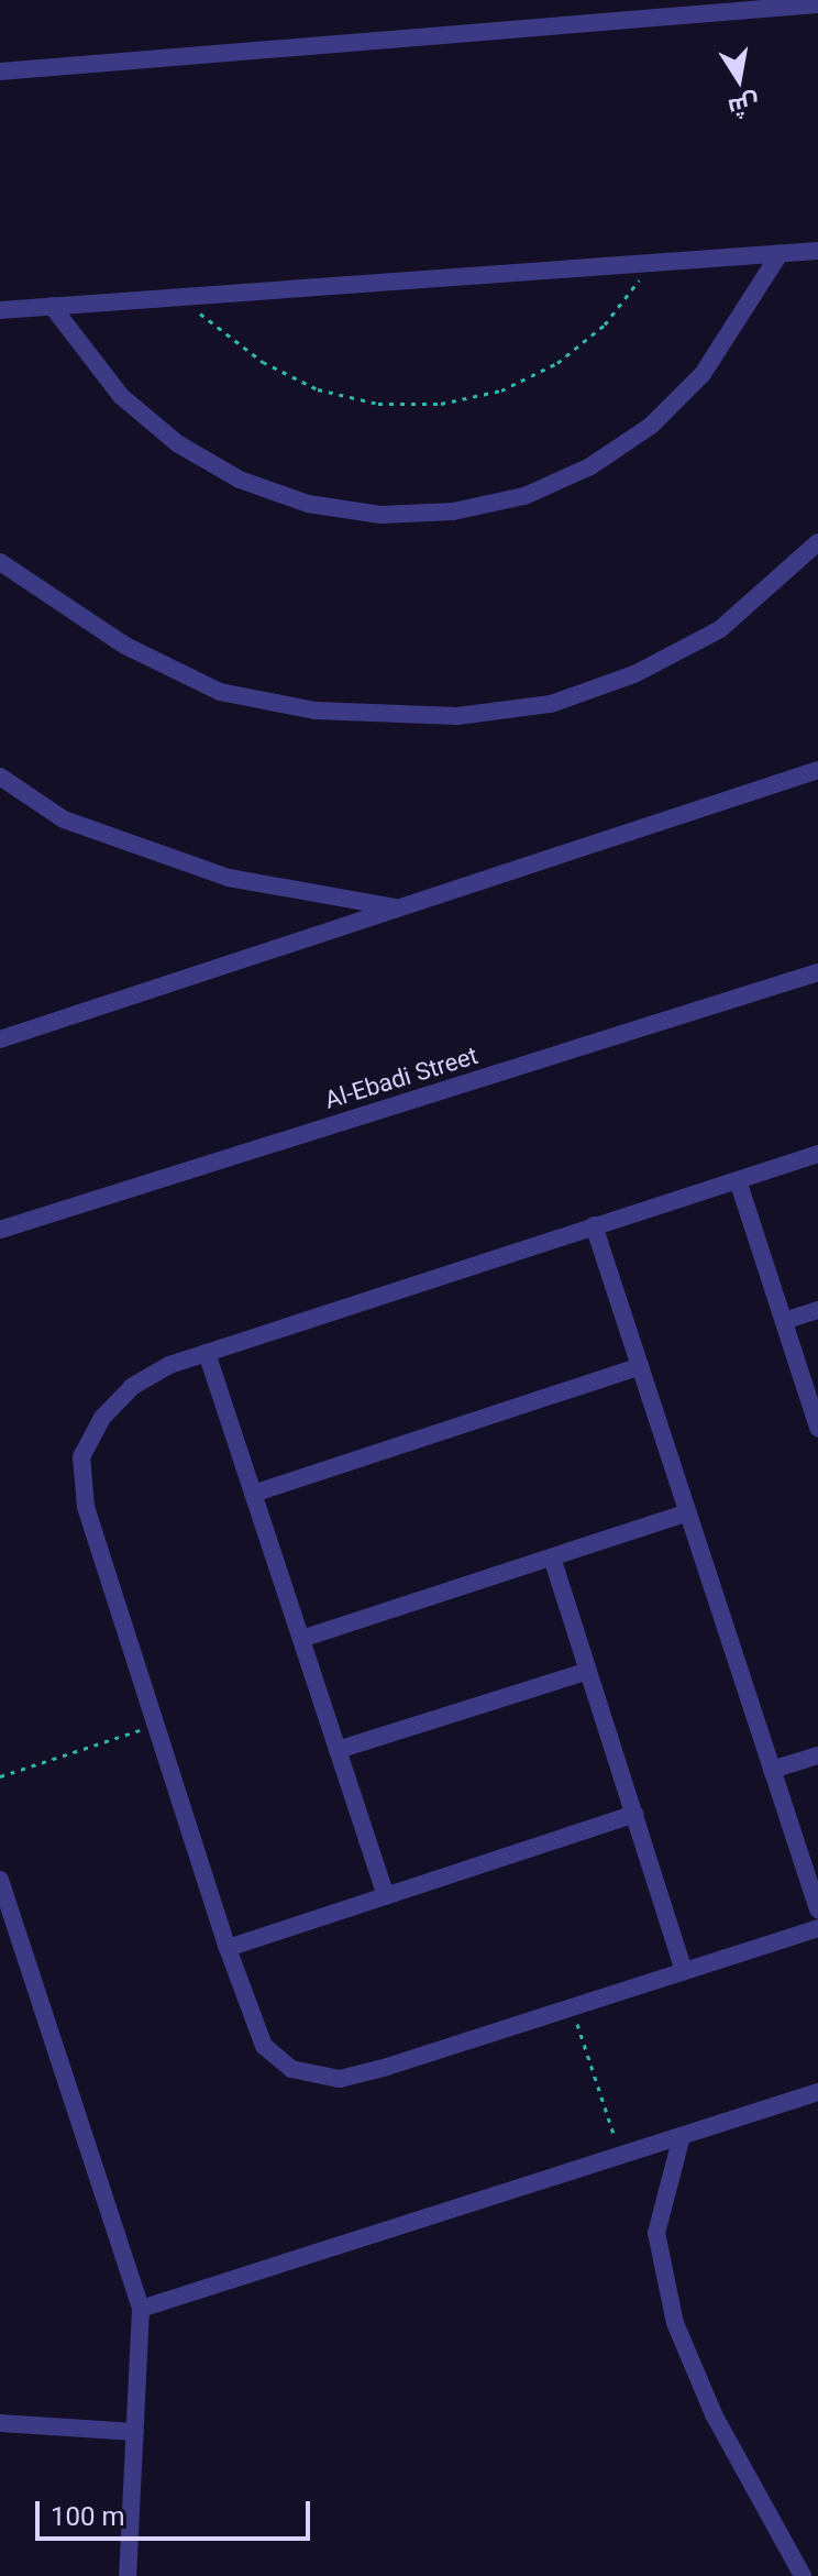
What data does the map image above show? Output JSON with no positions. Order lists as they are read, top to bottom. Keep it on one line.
{"streets":{"street":["Al-Ebadi Street"]},"scale_bar":"100 m","north":"bottom"}
